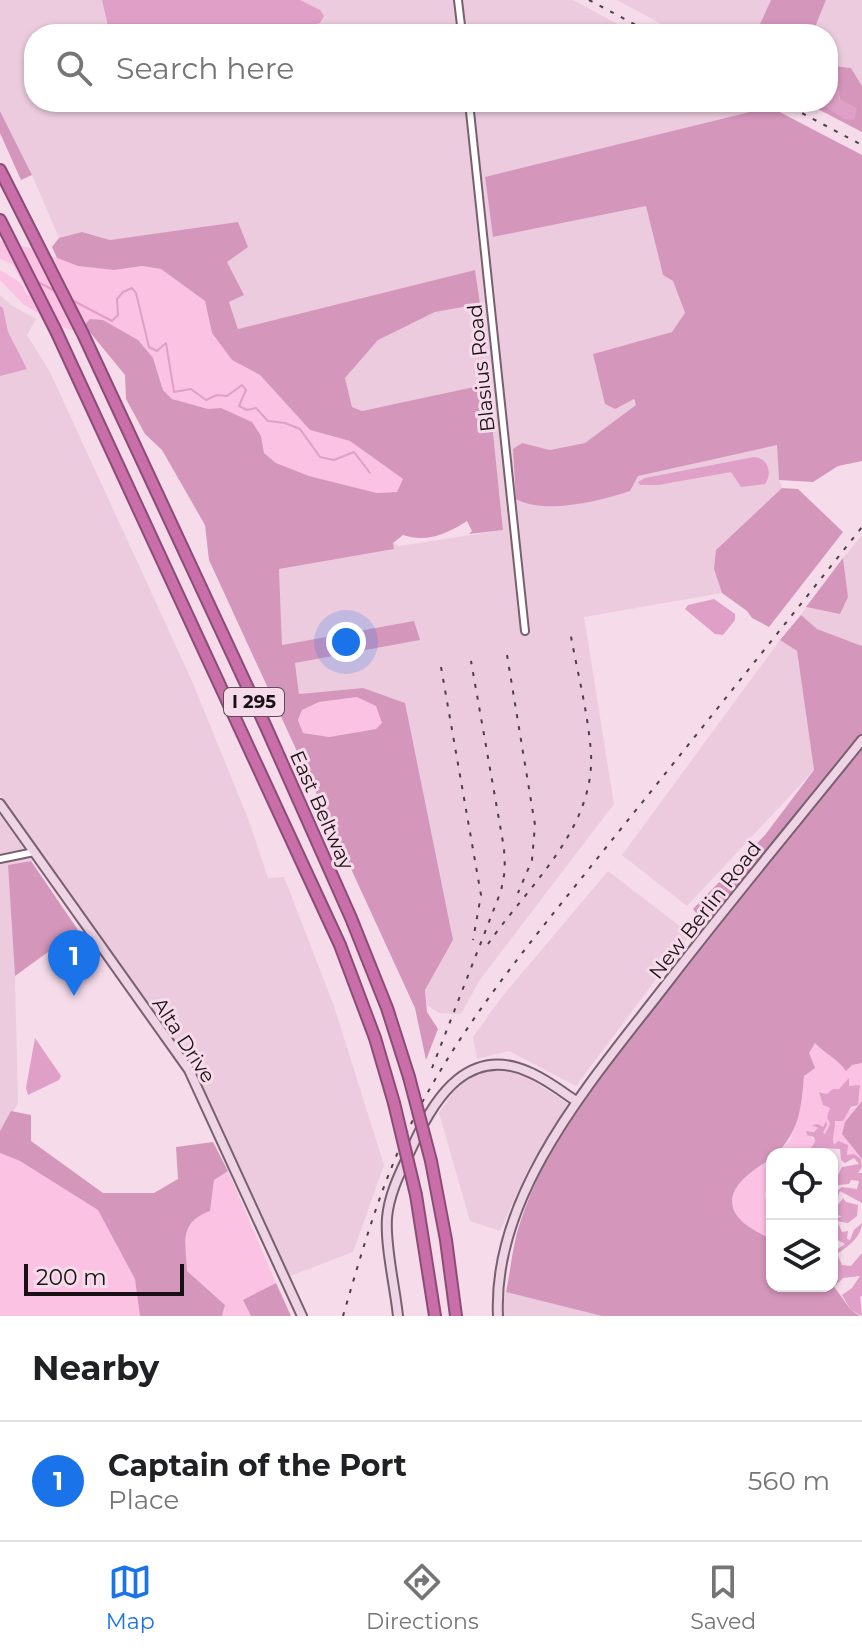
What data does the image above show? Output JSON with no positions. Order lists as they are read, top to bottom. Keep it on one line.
{"streets":{"highway":["I 295","East Beltway"],"street":["Blasius Road","New Berlin Road","Alta Drive"]},"scale_bar":"200 m","page":{"search":"Search here","pins":"1","scale":"200 m","heading":"Nearby","list":[{"mark":"1","name":"Captain of the Port","note":"Place","value":"560 m"}],"nav":["Map","Directions","Saved"]}}
